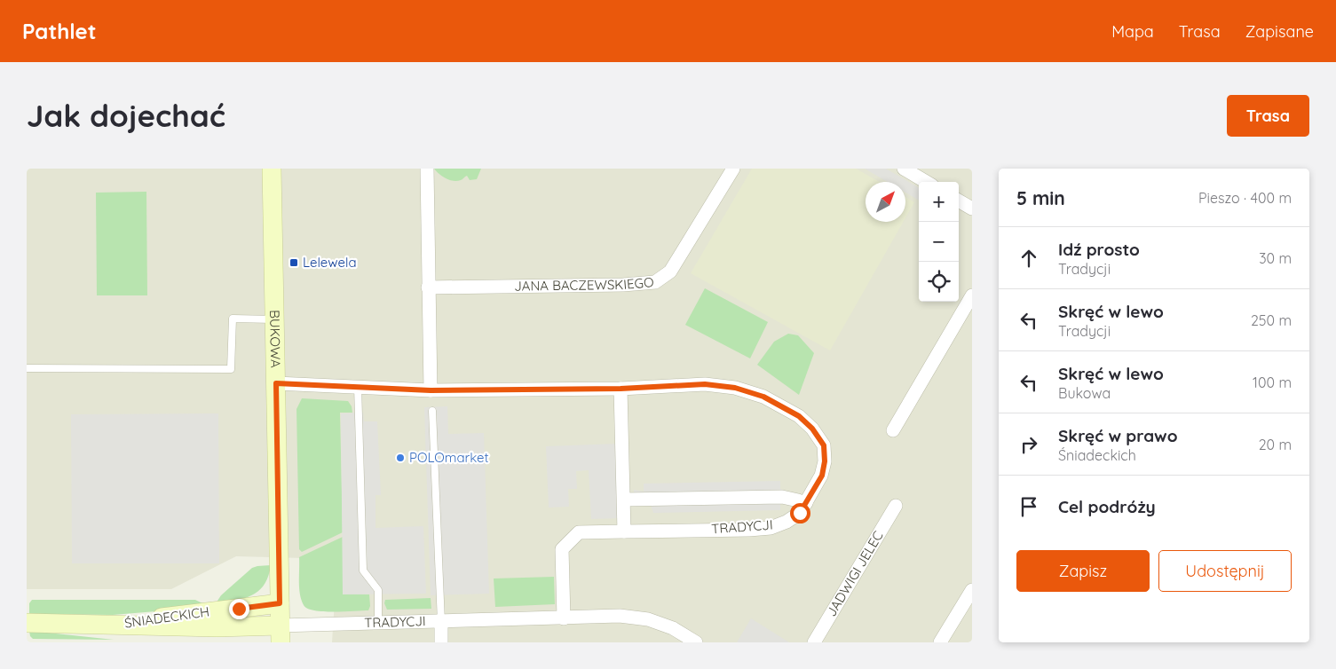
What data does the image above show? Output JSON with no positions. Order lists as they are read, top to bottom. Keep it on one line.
{"streets":{"street":["JANA BACZEWSKIEGO","BUKOWA","TRADYCJI","JADWIGI JELEC","ŚNIADECKICH"]},"crossings":[["BUKOWA","TRADYCJI"],["BUKOWA","ŚNIADECKICH"],["TRADYCJI","ŚNIADECKICH"]],"places":{"transit":["Lelewela"],"other":["POLOmarket"]},"north":"top right","page":{"header":"Pathlet","nav":["Mapa","Trasa","Zapisane"],"buttons":["Trasa",["Zapisz","Udostępnij"]],"title":"Jak dojechać","heading":["5 min","Pieszo · 400 m"],"map_buttons":["+","−"],"list":[["Idź prosto","Tradycji","30 m"],["Skręć w lewo","Tradycji","250 m"],["Skręć w lewo","Bukowa","100 m"],["Skręć w prawo","Śniadeckich","20 m"],"Cel podróży"]}}
